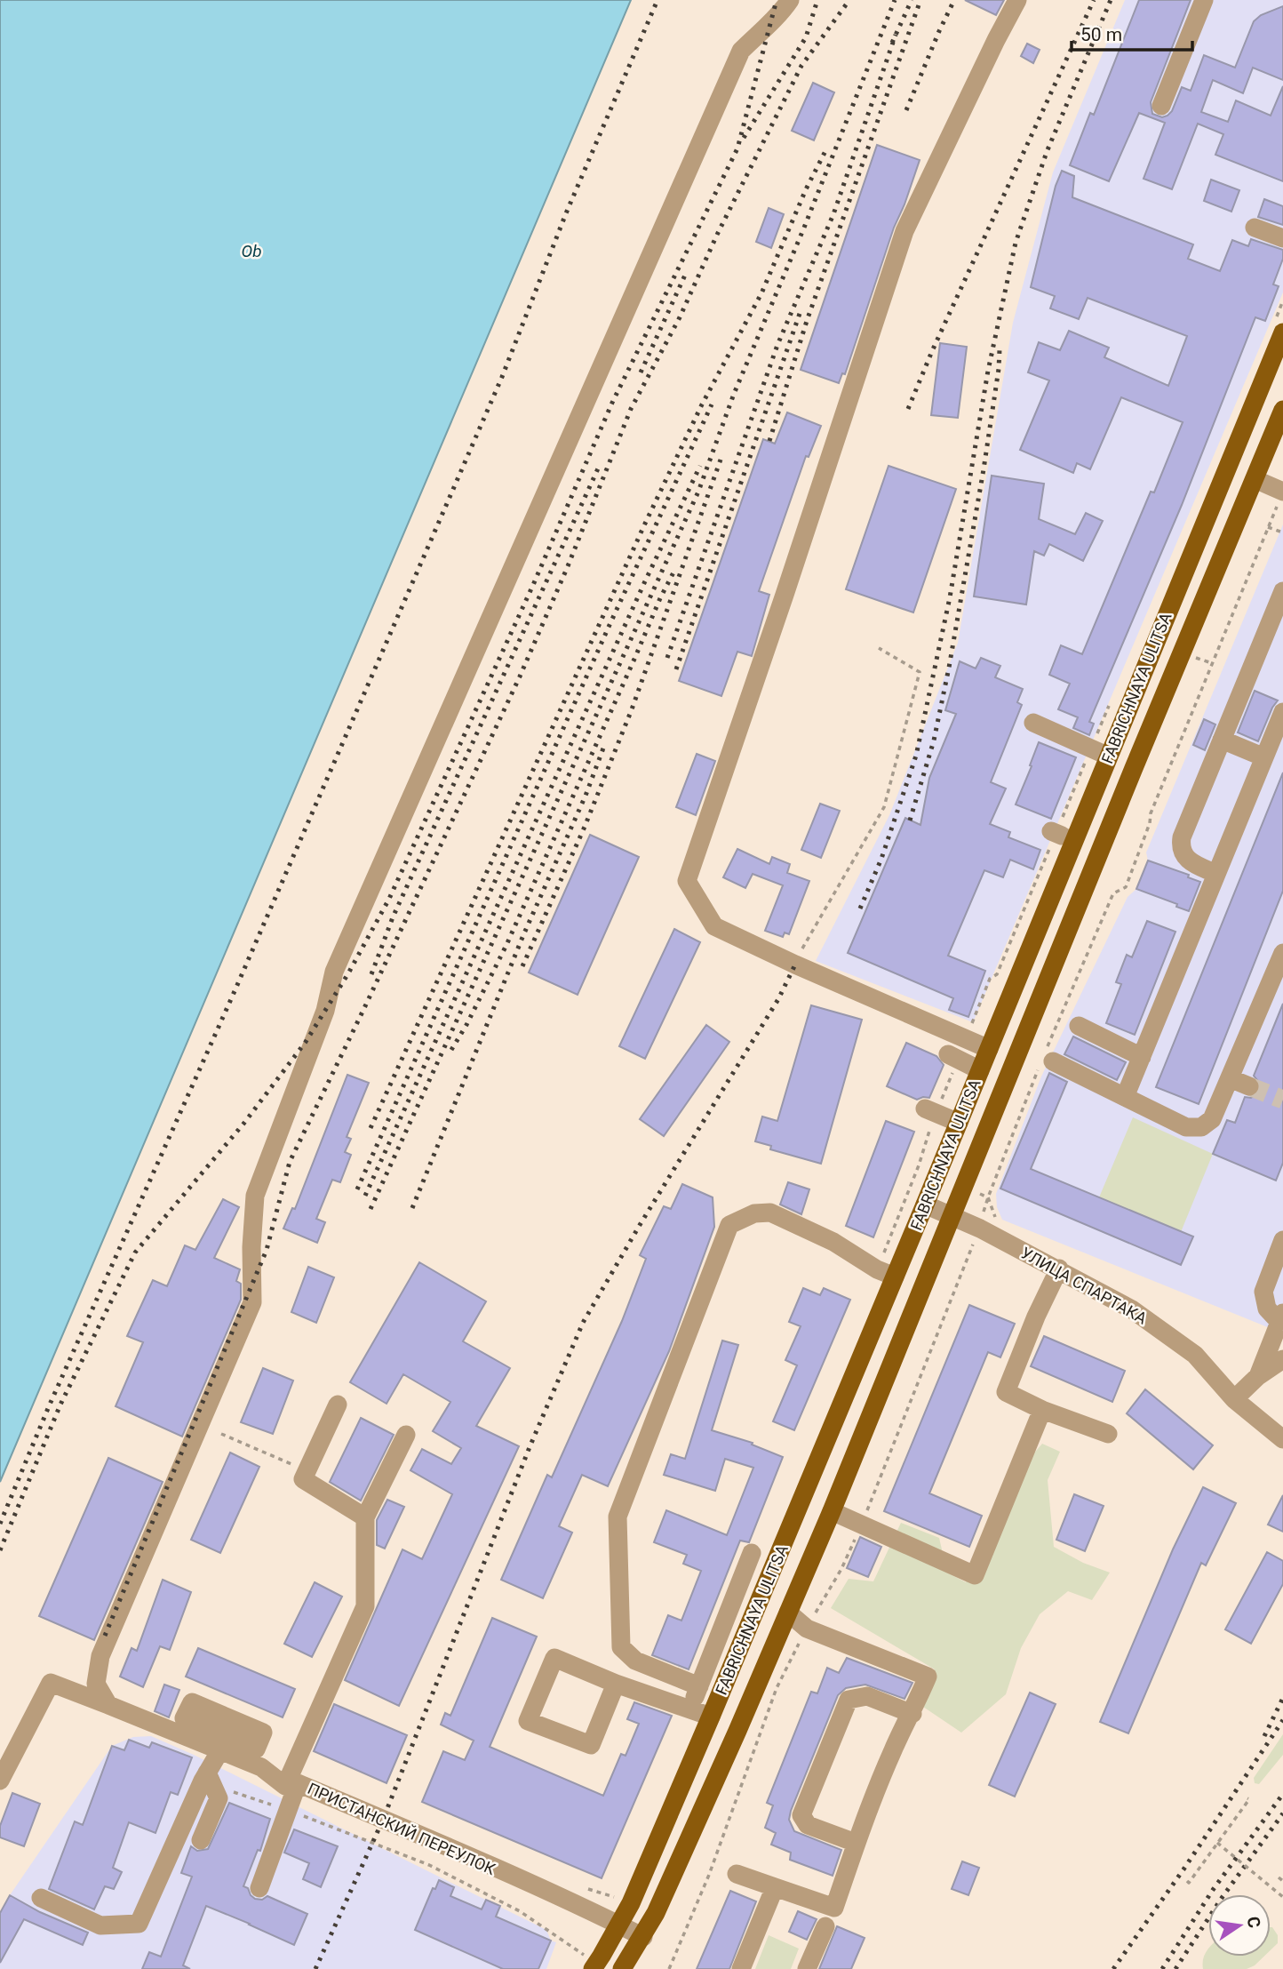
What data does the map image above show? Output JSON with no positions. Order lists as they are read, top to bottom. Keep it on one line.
{"streets":{"main road":["FABRICHNAYA ULITSA"],"street":["УЛИЦА СПАРТАКА","ПРИСТАНСКИЙ ПЕРЕУЛОК"]},"crossings":[["FABRICHNAYA ULITSA","УЛИЦА СПАРТАКА"],["FABRICHNAYA ULITSA","ПРИСТАНСКИЙ ПЕРЕУЛОК"]],"water":["Ob"],"scale_bar":"50 m","north":"right"}
